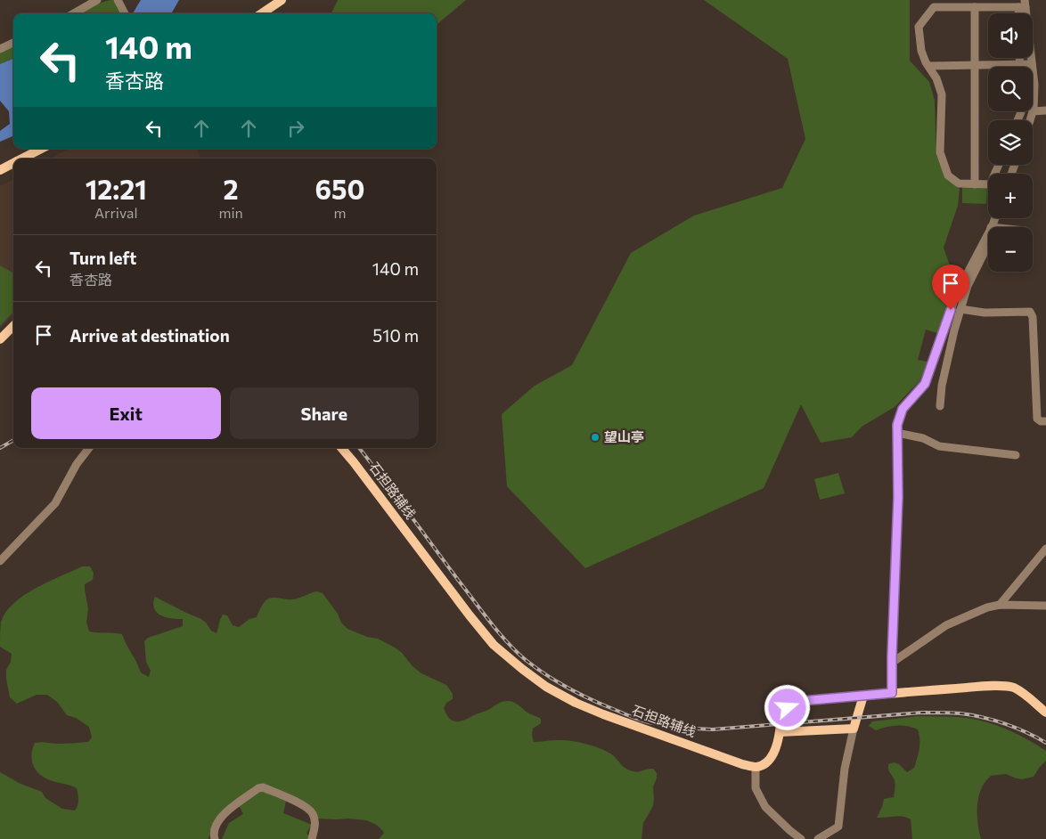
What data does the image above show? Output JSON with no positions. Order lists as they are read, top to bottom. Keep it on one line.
{"streets":{"main road":["石担路辅线"]},"places":["望山亭"],"page":{"map_buttons":["+","−"],"turn":["140 m","香杏路"],"eta":["12:21","Arrival","2","min","650","m"],"list":[{"name":"Turn left","note":"香杏路","value":"140 m"},{"name":"Arrive at destination","value":"510 m"}],"buttons":["Exit","Share"]}}
